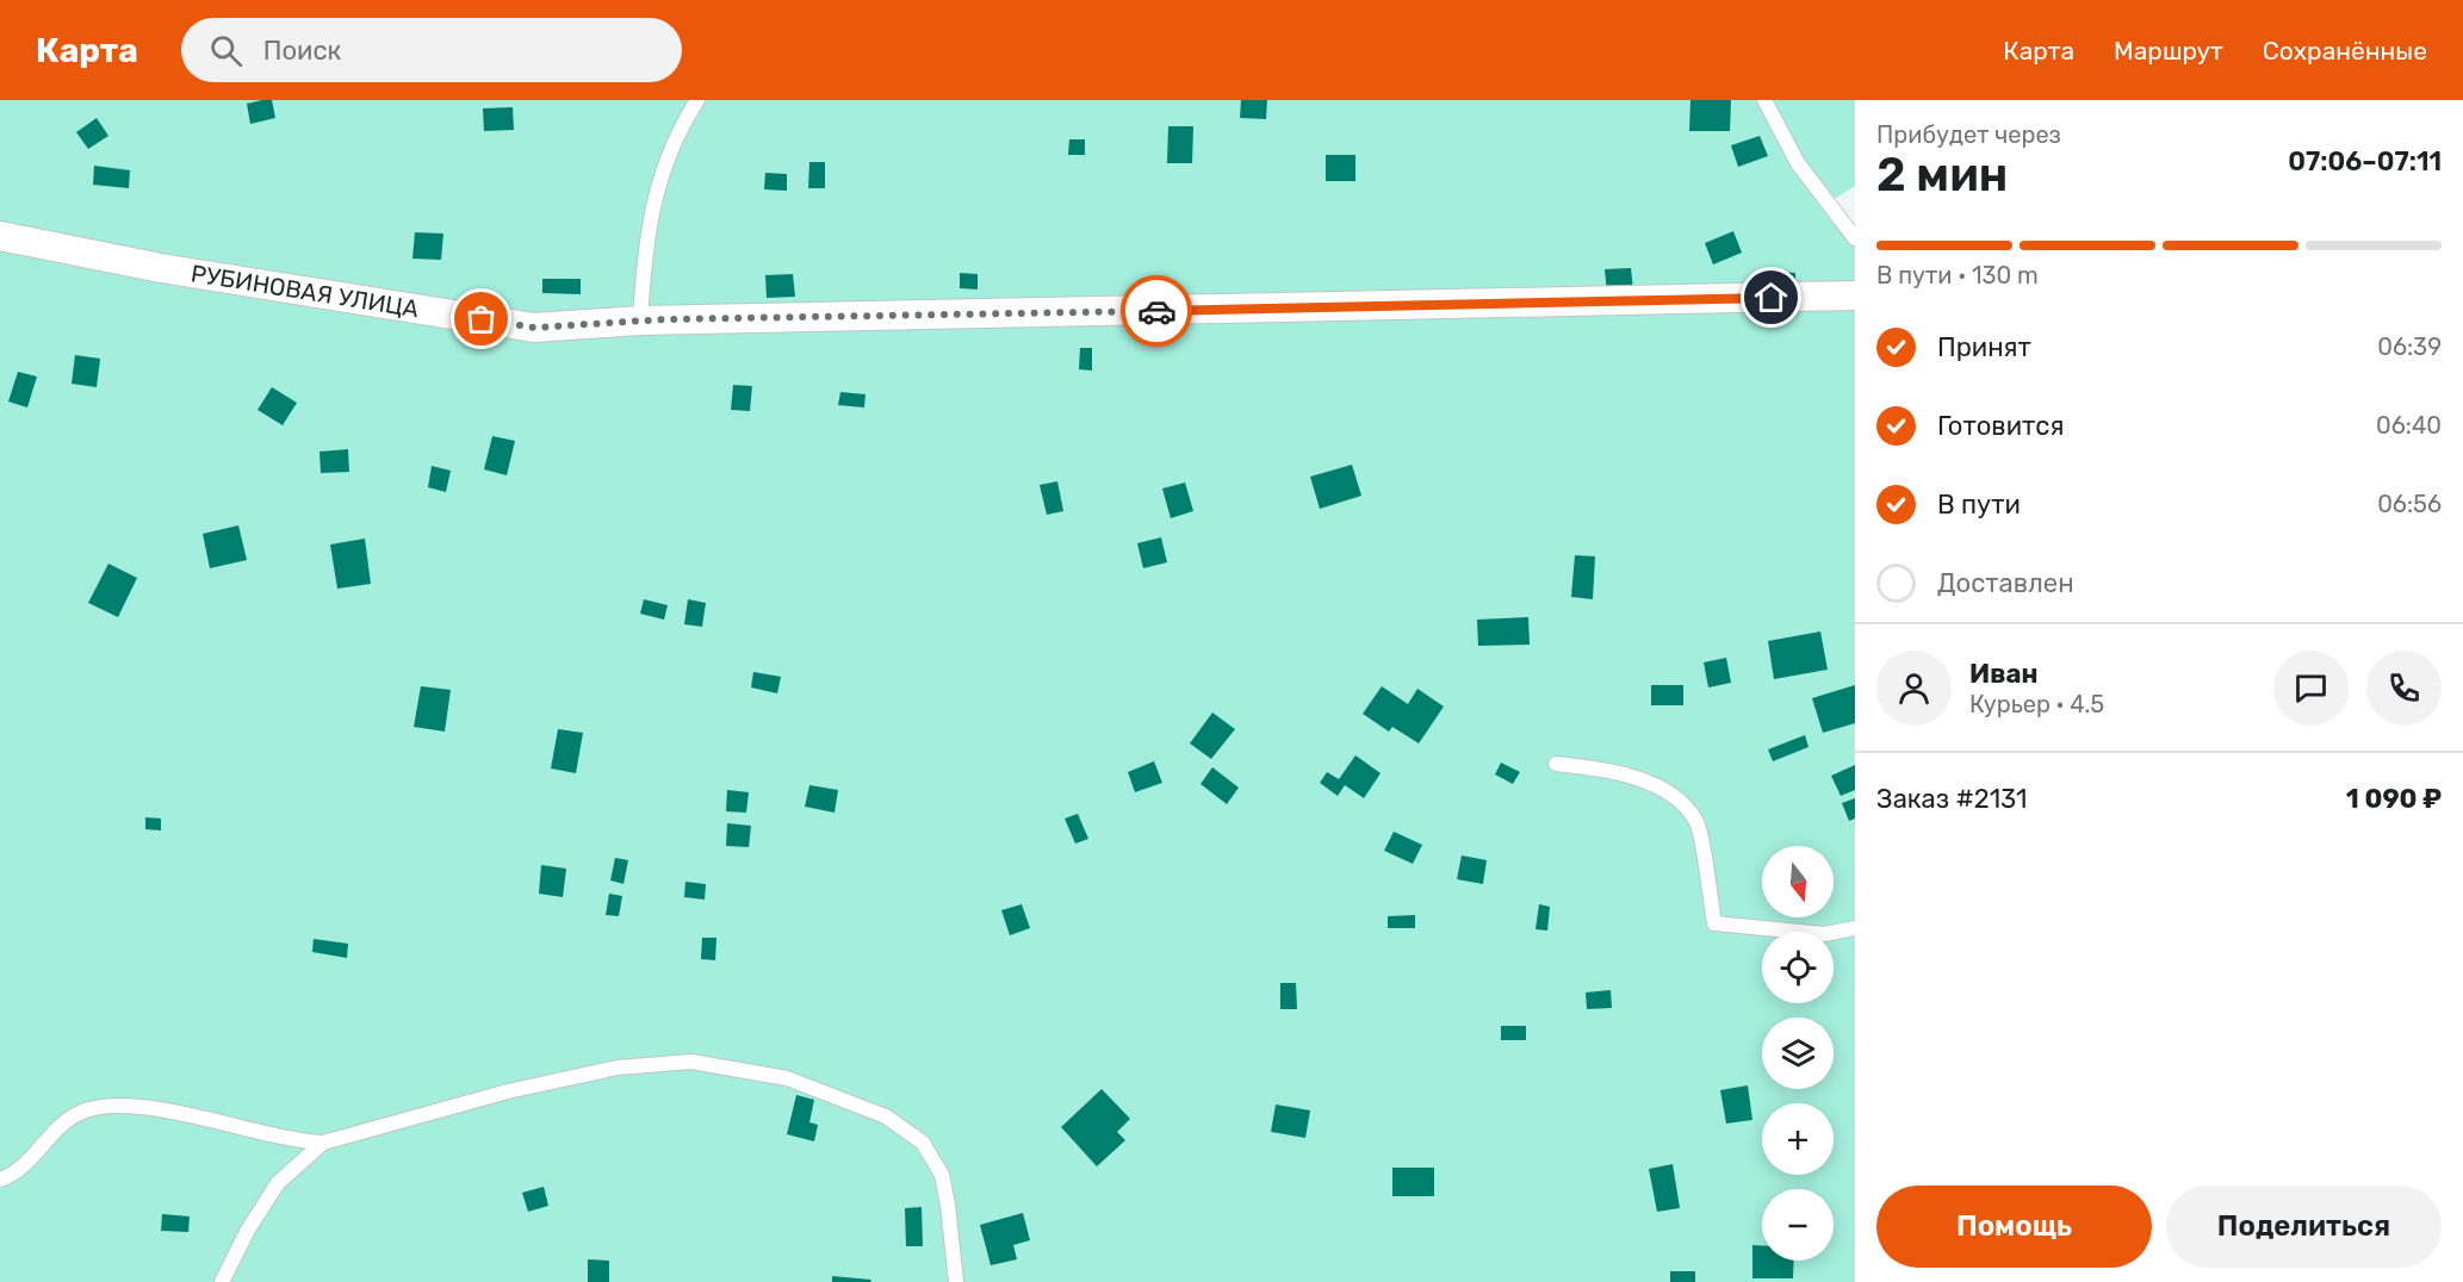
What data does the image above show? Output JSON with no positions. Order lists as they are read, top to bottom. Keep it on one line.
{"streets":{"street":["РУБИНОВАЯ УЛИЦА"]},"north":"bottom","page":{"header":"Карта","search":"Поиск","nav":["Карта","Маршрут","Сохранённые"],"heading":["2 мин","Прибудет через","07:06–07:11"],"panel":["Иван","Курьер · 4.5","Заказ #2131","1 090 ₽"],"bar":"В пути · 130 m","list":[["Принят","06:39"],["Готовится","06:40"],["В пути","06:56"],"Доставлен"],"map_buttons":["+","−"],"buttons":["Помощь","Поделиться"]}}
